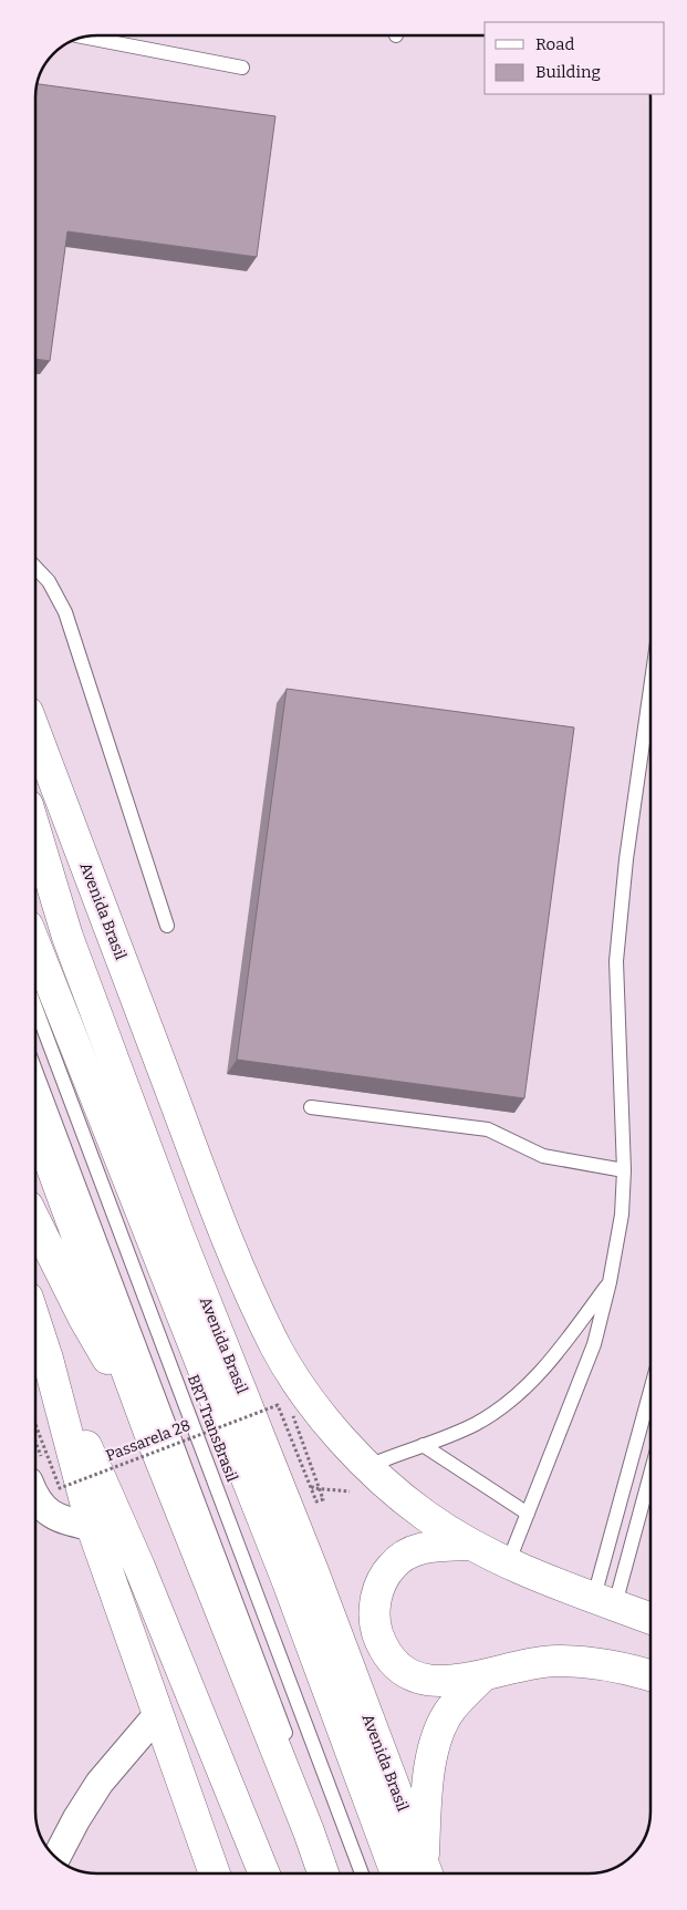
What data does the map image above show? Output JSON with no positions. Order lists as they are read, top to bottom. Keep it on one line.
{"streets":{"highway":["Avenida Brasil"],"lane":["BRT TransBrasil"],"path":["Passarela 28"]},"crossings":[["Avenida Brasil","Passarela 28"]],"legend":["Road","Building"]}
